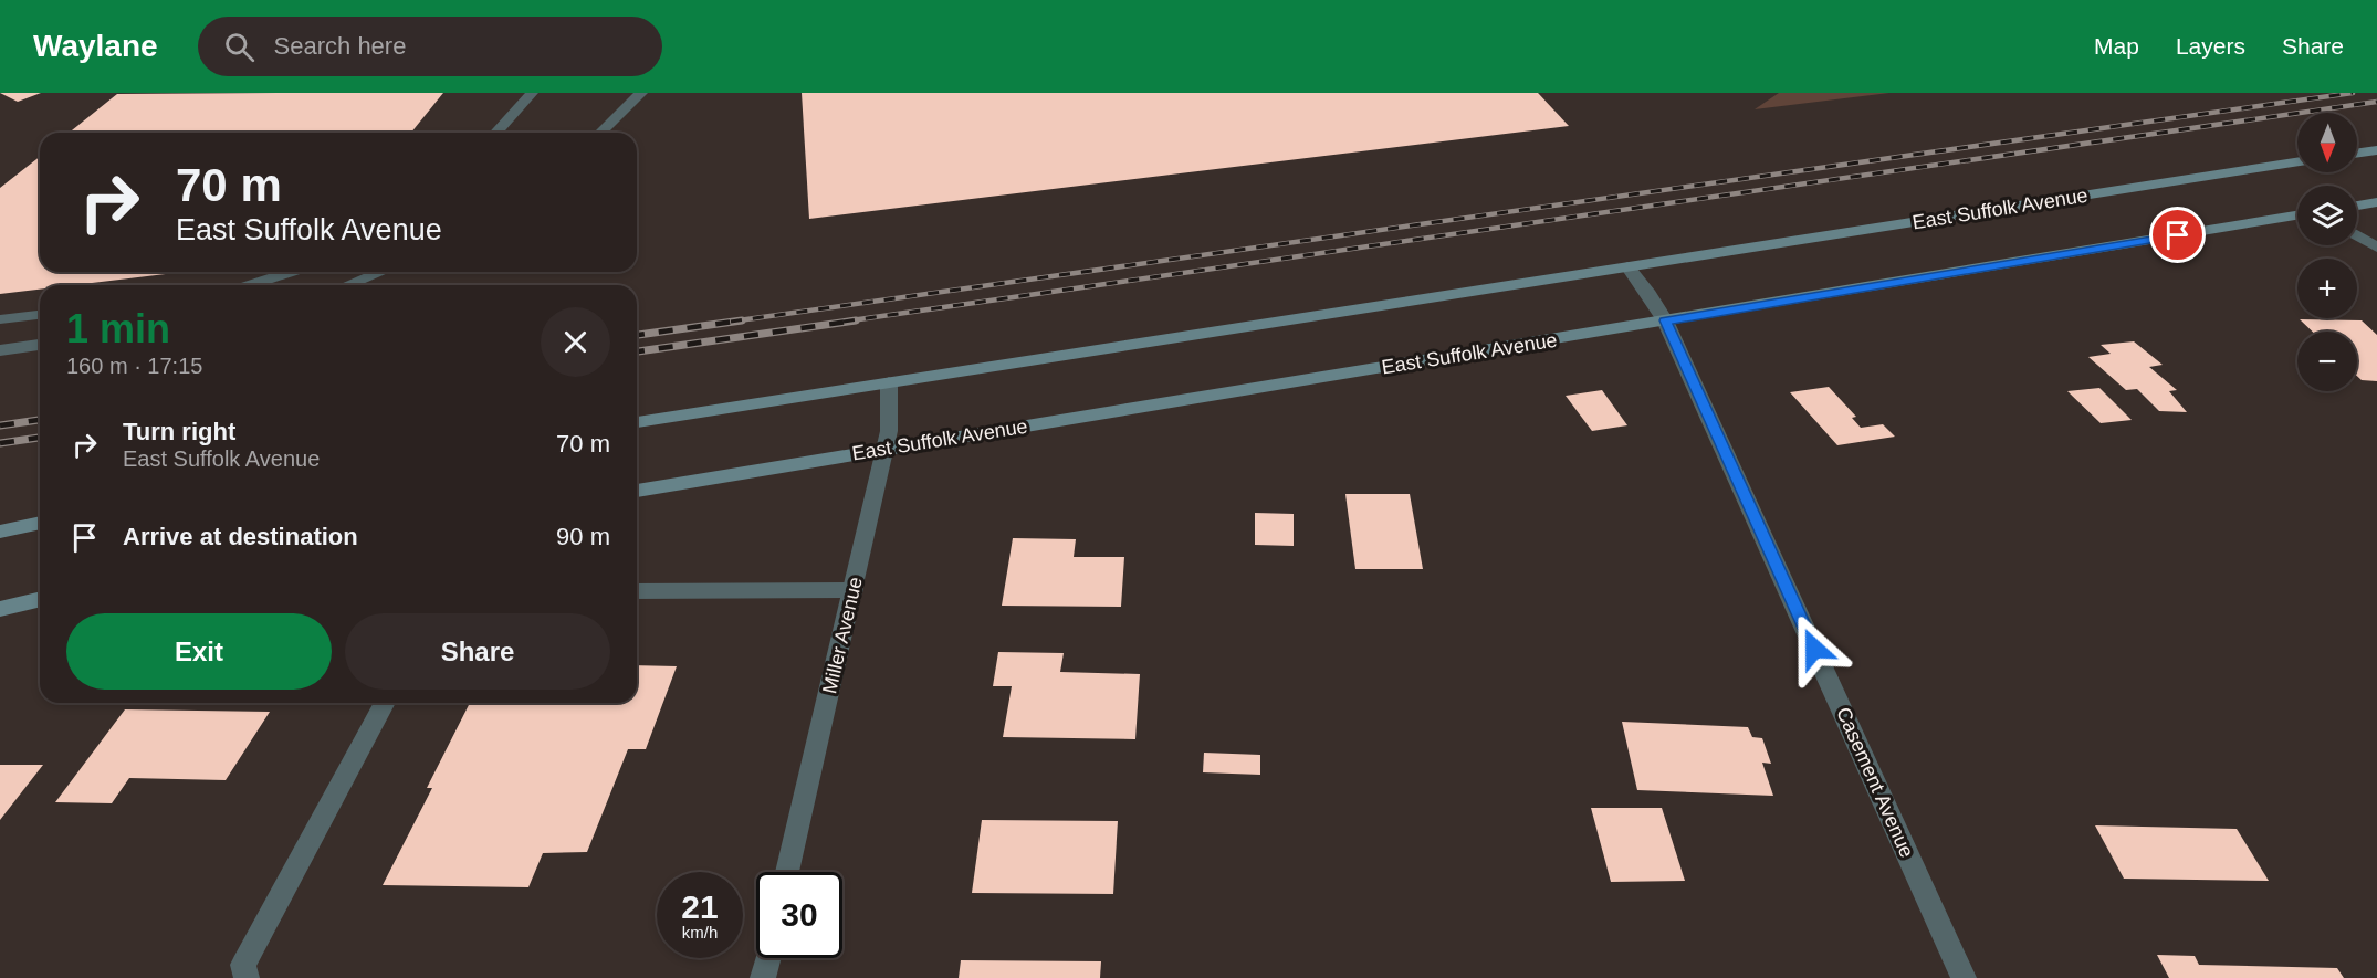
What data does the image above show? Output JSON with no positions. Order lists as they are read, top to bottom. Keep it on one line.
{"streets":{"main road":["East Suffolk Avenue"],"street":["Miller Avenue","Casement Avenue"]},"crossings":[["East Suffolk Avenue","Miller Avenue"],["East Suffolk Avenue","Casement Avenue"]],"north":"bottom","page":{"header":"Waylane","search":"Search here","nav":["Map","Layers","Share"],"map_buttons":["+","−"],"turn":["70 m","East Suffolk Avenue"],"heading":["1 min","160 m · 17:15"],"list":[{"name":"Turn right","note":"East Suffolk Avenue","value":"70 m"},{"name":"Arrive at destination","value":"90 m"}],"buttons":["Exit","Share"],"speed":"21 km/h","limit":"30"}}
